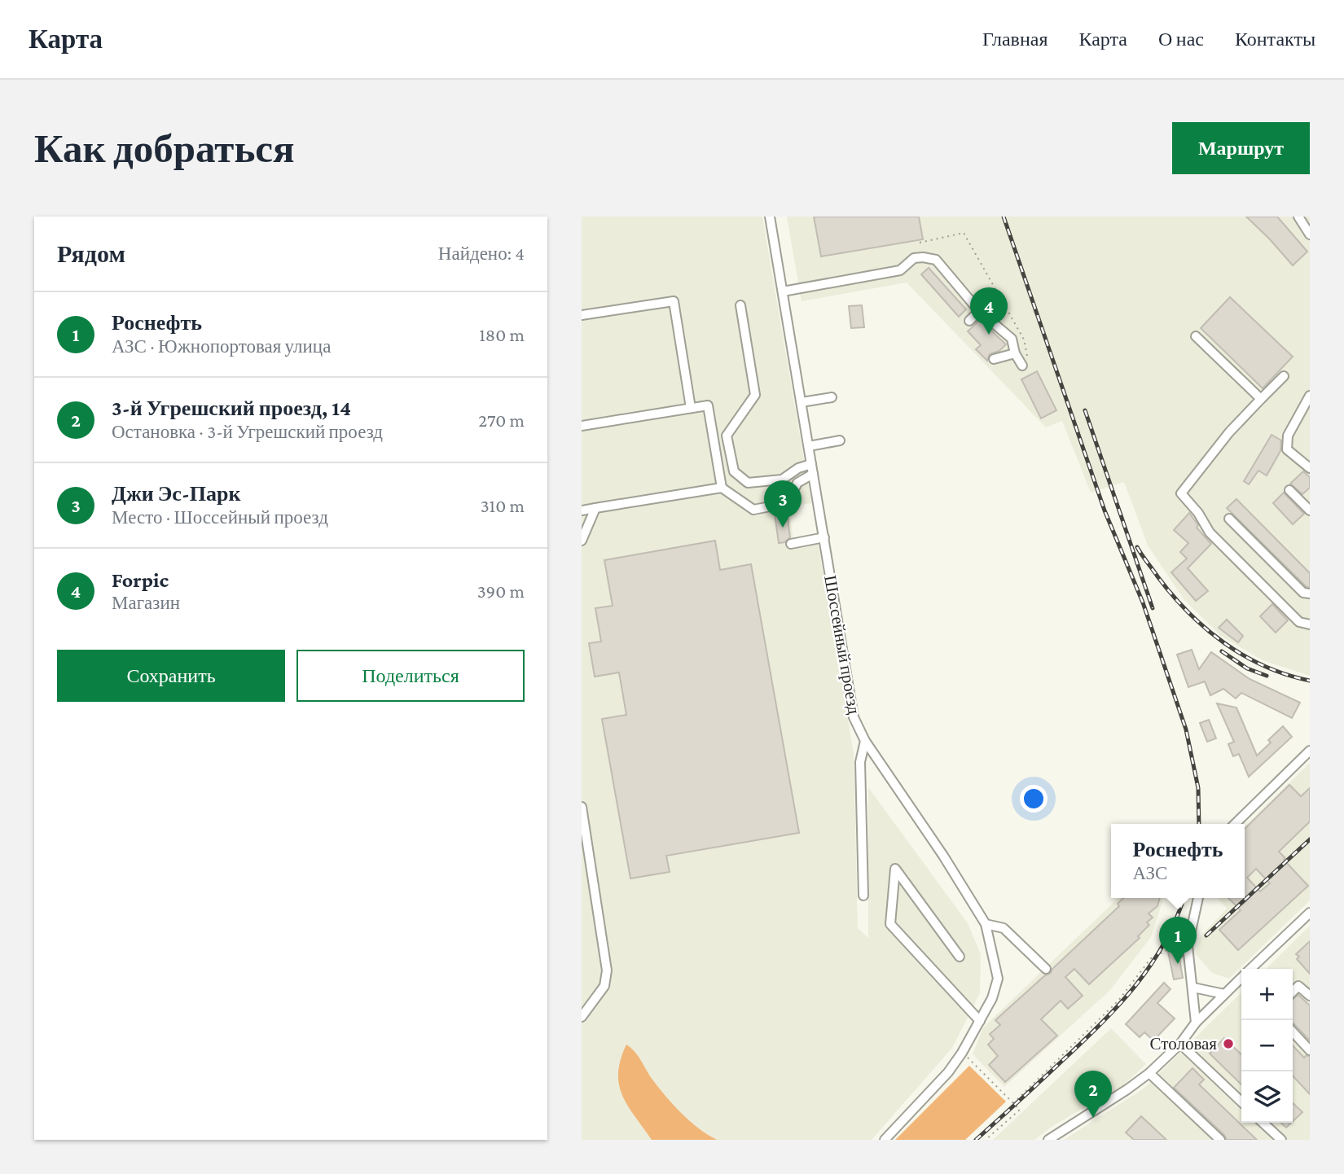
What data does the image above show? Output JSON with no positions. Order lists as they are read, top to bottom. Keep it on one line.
{"streets":{"street":["Шоссейный проезд"]},"places":["Столовая"],"page":{"header":"Карта","nav":["Главная","Карта","О нас","Контакты"],"buttons":["Маршрут",["Сохранить","Поделиться"]],"title":"Как добраться","heading":["Рядом","Найдено: 4"],"pins":["4","3","1","2"],"list":[{"mark":"1","name":"Роснефть","note":"АЗС · Южнопортовая улица","value":"180 m"},{"mark":"2","name":"3-й Угрешский проезд, 14","note":"Остановка · 3-й Угрешский проезд","value":"270 m"},{"mark":"3","name":"Джи Эс-Парк","note":"Место · Шоссейный проезд","value":"310 m"},{"mark":"4","name":"Forpic","note":"Магазин","value":"390 m"}],"popup":["Роснефть","АЗС"],"map_buttons":["+","−"]}}
